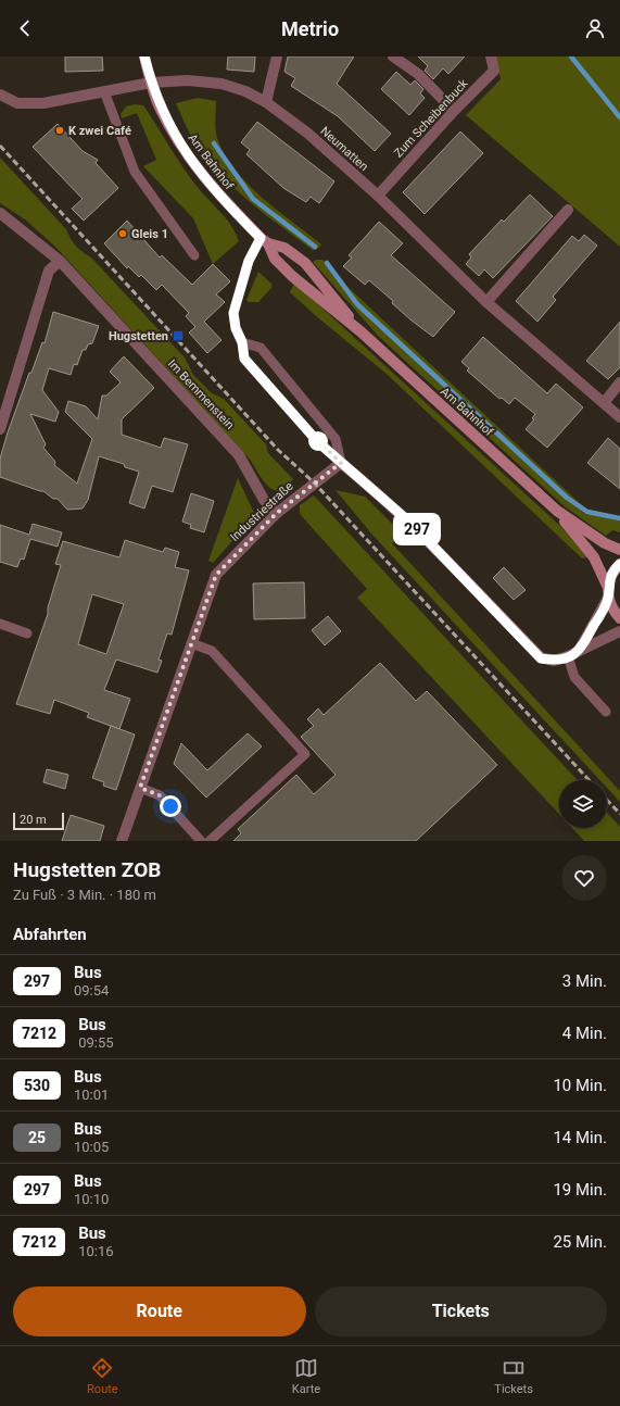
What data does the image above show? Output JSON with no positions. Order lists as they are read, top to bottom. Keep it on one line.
{"streets":{"main road":["Am Bahnhof"],"street":["Zum Scheibenbuck","Neumatten","Im Bemmenstein","Industriestraße"]},"crossings":[["Zum Scheibenbuck","Neumatten"],["Neumatten","Am Bahnhof"],["Im Bemmenstein","Industriestraße"]],"places":{"other":["K zwei Café","Gleis 1"],"transit":["Hugstetten"]},"lines":["bus line 297"],"scale_bar":"20 m","page":{"header":"Metrio","on_map":"297","scale":"20 m","heading":[["Hugstetten ZOB","Zu Fuß · 3 Min. · 180 m"],"Abfahrten"],"list":[{"mark":"297","name":"Bus","note":"09:54","value":"3 Min."},{"mark":"7212","name":"Bus","note":"09:55","value":"4 Min."},{"mark":"530","name":"Bus","note":"10:01","value":"10 Min."},{"mark":"25","name":"Bus","note":"10:05","value":"14 Min."},{"mark":"297","name":"Bus","note":"10:10","value":"19 Min."},{"mark":"7212","name":"Bus","note":"10:16","value":"25 Min."}],"buttons":["Route","Tickets"],"tabs":["Route","Karte","Tickets"]}}
